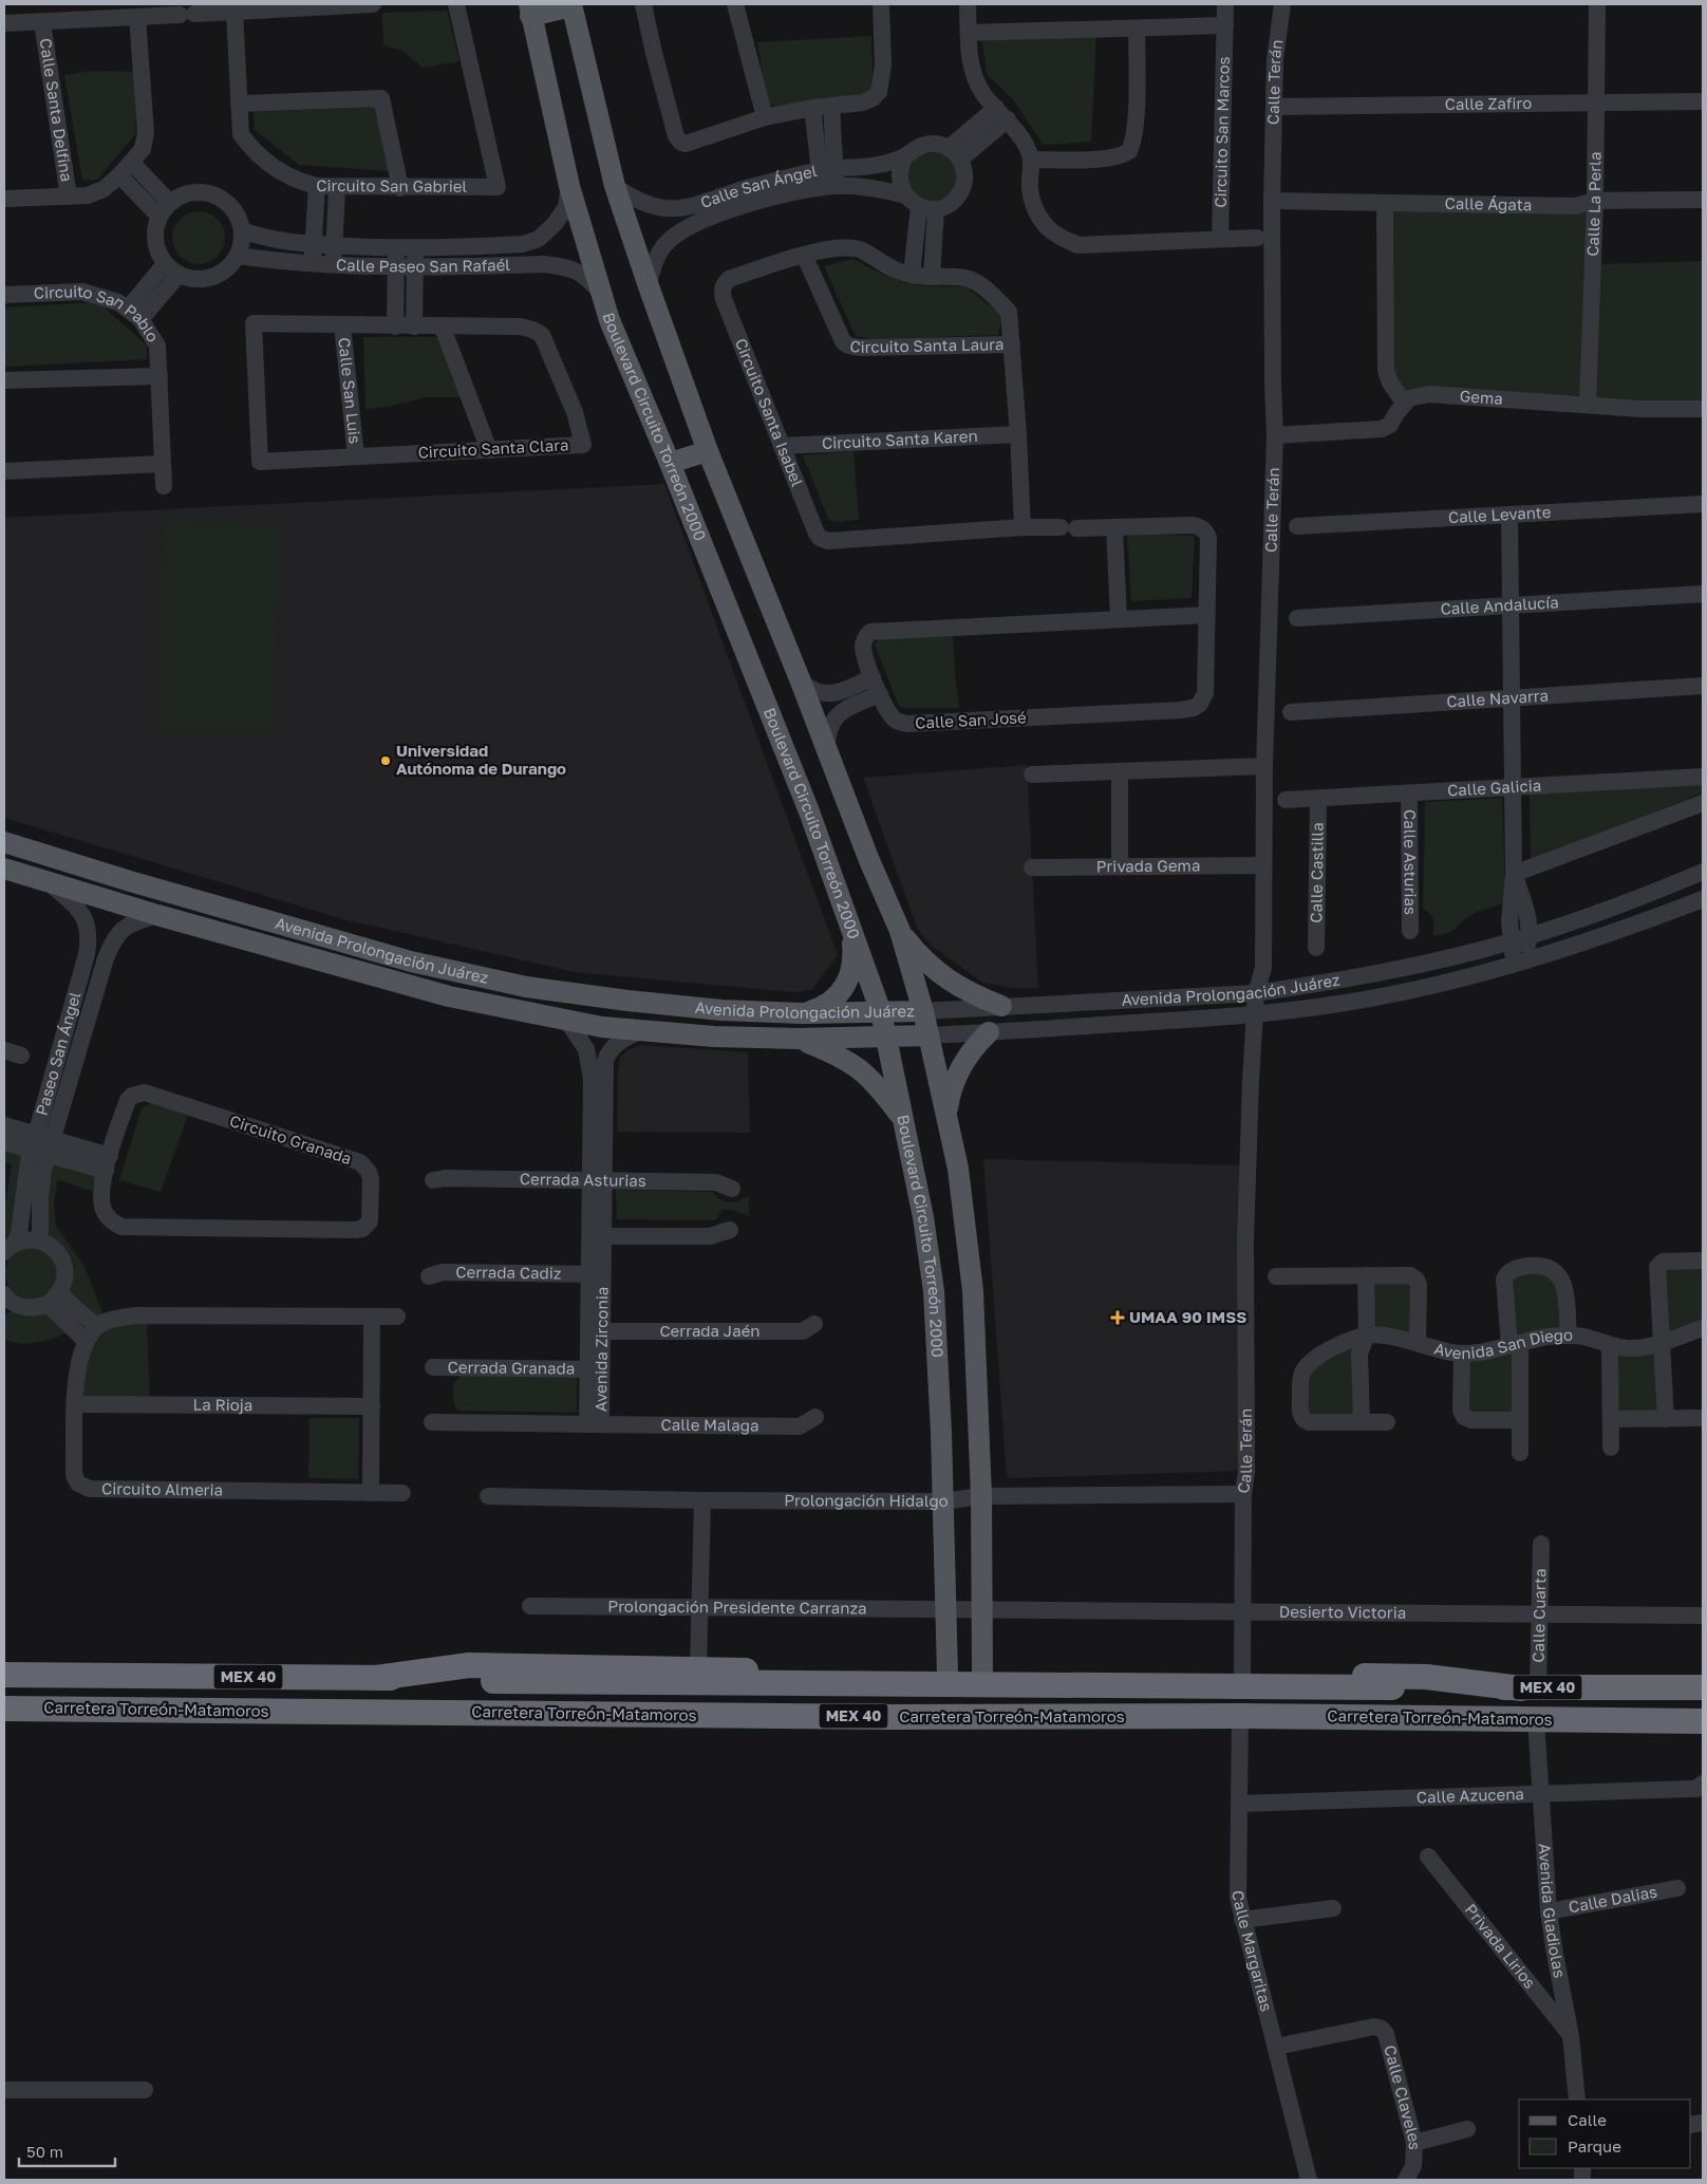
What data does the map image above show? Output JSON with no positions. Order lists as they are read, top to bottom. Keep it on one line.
{"streets":{"highway":["MEX 40","Carretera Torreón-Matamoros"],"main road":["Boulevard Circuito Torreón 2000","Avenida Prolongación Juárez"],"street":["Calle Terán","Calle Zafiro","Calle Santa Delfina","Circuito San Marcos","Circuito San Gabriel","Calle San Ángel","Calle Ágata","Calle La Perla","Calle Paseo San Rafaél","Circuito San Pablo","Circuito Santa Laura","Calle San Luis","Gema","Circuito Santa Isabel","Circuito Santa Karen","Circuito Santa Clara","Calle Levante","Calle Andalucía","Calle Navarra","Calle San José","Calle Galicia","Calle Asturias","Privada Gema","Calle Castilla","Paseo San Ángel","Circuito Granada","Cerrada Asturias","Cerrada Cadiz","Cerrada Jaén","Avenida San Diego","Avenida Zirconia","Cerrada Granada","La Rioja","Calle Malaga","Circuito Almeria","Prolongación Hidalgo","Prolongación Presidente Carranza","Desierto Victoria","Calle Cuarta","Calle Azucena","Calle Dalias","Avenida Gladiolas","Privada Lirios","Calle Margaritas","Calle Claveles"]},"crossings":[["Calle Terán","Calle Zafiro"],["Calle Terán","Calle Ágata"],["Calle Terán","Privada Gema"],["Calle Terán","Avenida Prolongación Juárez"],["Calle Terán","Prolongación Hidalgo"],["Calle Terán","Desierto Victoria"],["Calle Zafiro","Calle La Perla"],["Calle Ágata","Calle La Perla"],["Calle La Perla","Gema"],["Calle Paseo San Rafaél","Boulevard Circuito Torreón 2000"],["Circuito Santa Laura","Circuito Santa Isabel"],["Calle San Luis","Circuito Santa Clara"],["Circuito Santa Isabel","Circuito Santa Karen"],["Circuito Santa Isabel","Calle San José"],["Boulevard Circuito Torreón 2000","Avenida Prolongación Juárez"],["Boulevard Circuito Torreón 2000","Prolongación Hidalgo"],["Boulevard Circuito Torreón 2000","Prolongación Presidente Carranza"],["Calle Galicia","Calle Asturias"],["Calle Galicia","Calle Castilla"],["Avenida Prolongación Juárez","Paseo San Ángel"],["Avenida Prolongación Juárez","Avenida Zirconia"],["Cerrada Asturias","Avenida Zirconia"],["Cerrada Cadiz","Avenida Zirconia"],["Cerrada Jaén","Avenida Zirconia"],["Avenida Zirconia","Cerrada Granada"],["Avenida Zirconia","Calle Malaga"],["La Rioja","Circuito Almeria"],["Prolongación Presidente Carranza","Desierto Victoria"],["Desierto Victoria","Calle Cuarta"],["Calle Cuarta","MEX 40"],["Carretera Torreón-Matamoros","Avenida Gladiolas"],["Carretera Torreón-Matamoros","Calle Margaritas"],["Calle Azucena","Avenida Gladiolas"],["Calle Azucena","Calle Margaritas"],["Calle Dalias","Avenida Gladiolas"],["Avenida Gladiolas","Privada Lirios"],["Calle Margaritas","Calle Claveles"]],"places":{"other":["Universidad Autónoma de Durango"],"health":["UMAA 90 IMSS"]},"legend":["Calle","Parque"],"scale_bar":"50 m"}
